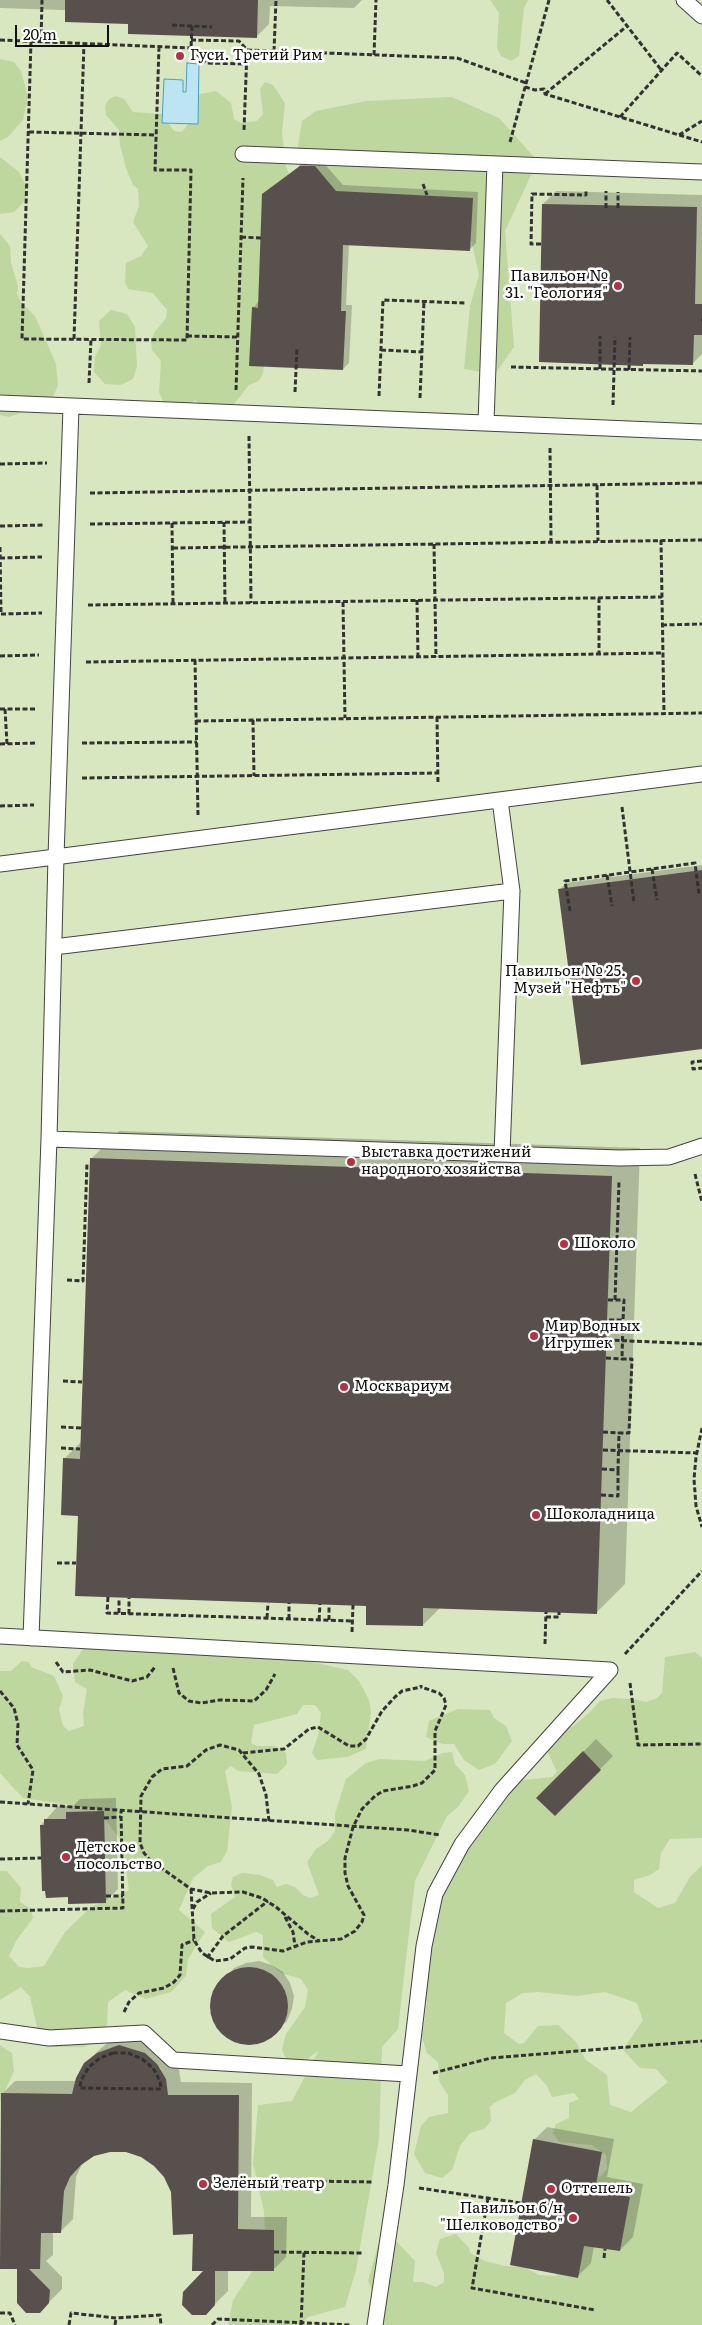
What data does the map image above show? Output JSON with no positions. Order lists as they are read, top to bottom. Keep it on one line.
{"places":["Гуси. Третий Рим","Павильон № 31. \"Геология\"","Павильон № 25. Музей \"Нефть\"","Выставка достижений народного хозяйства","Шоколо","Мир Водных Игрушек","Москвариум","Шоколадница","Детское посольство","Зелёный театр","Оттепель","Павильон б/н \"Шелководство\""],"scale_bar":"20 m"}
